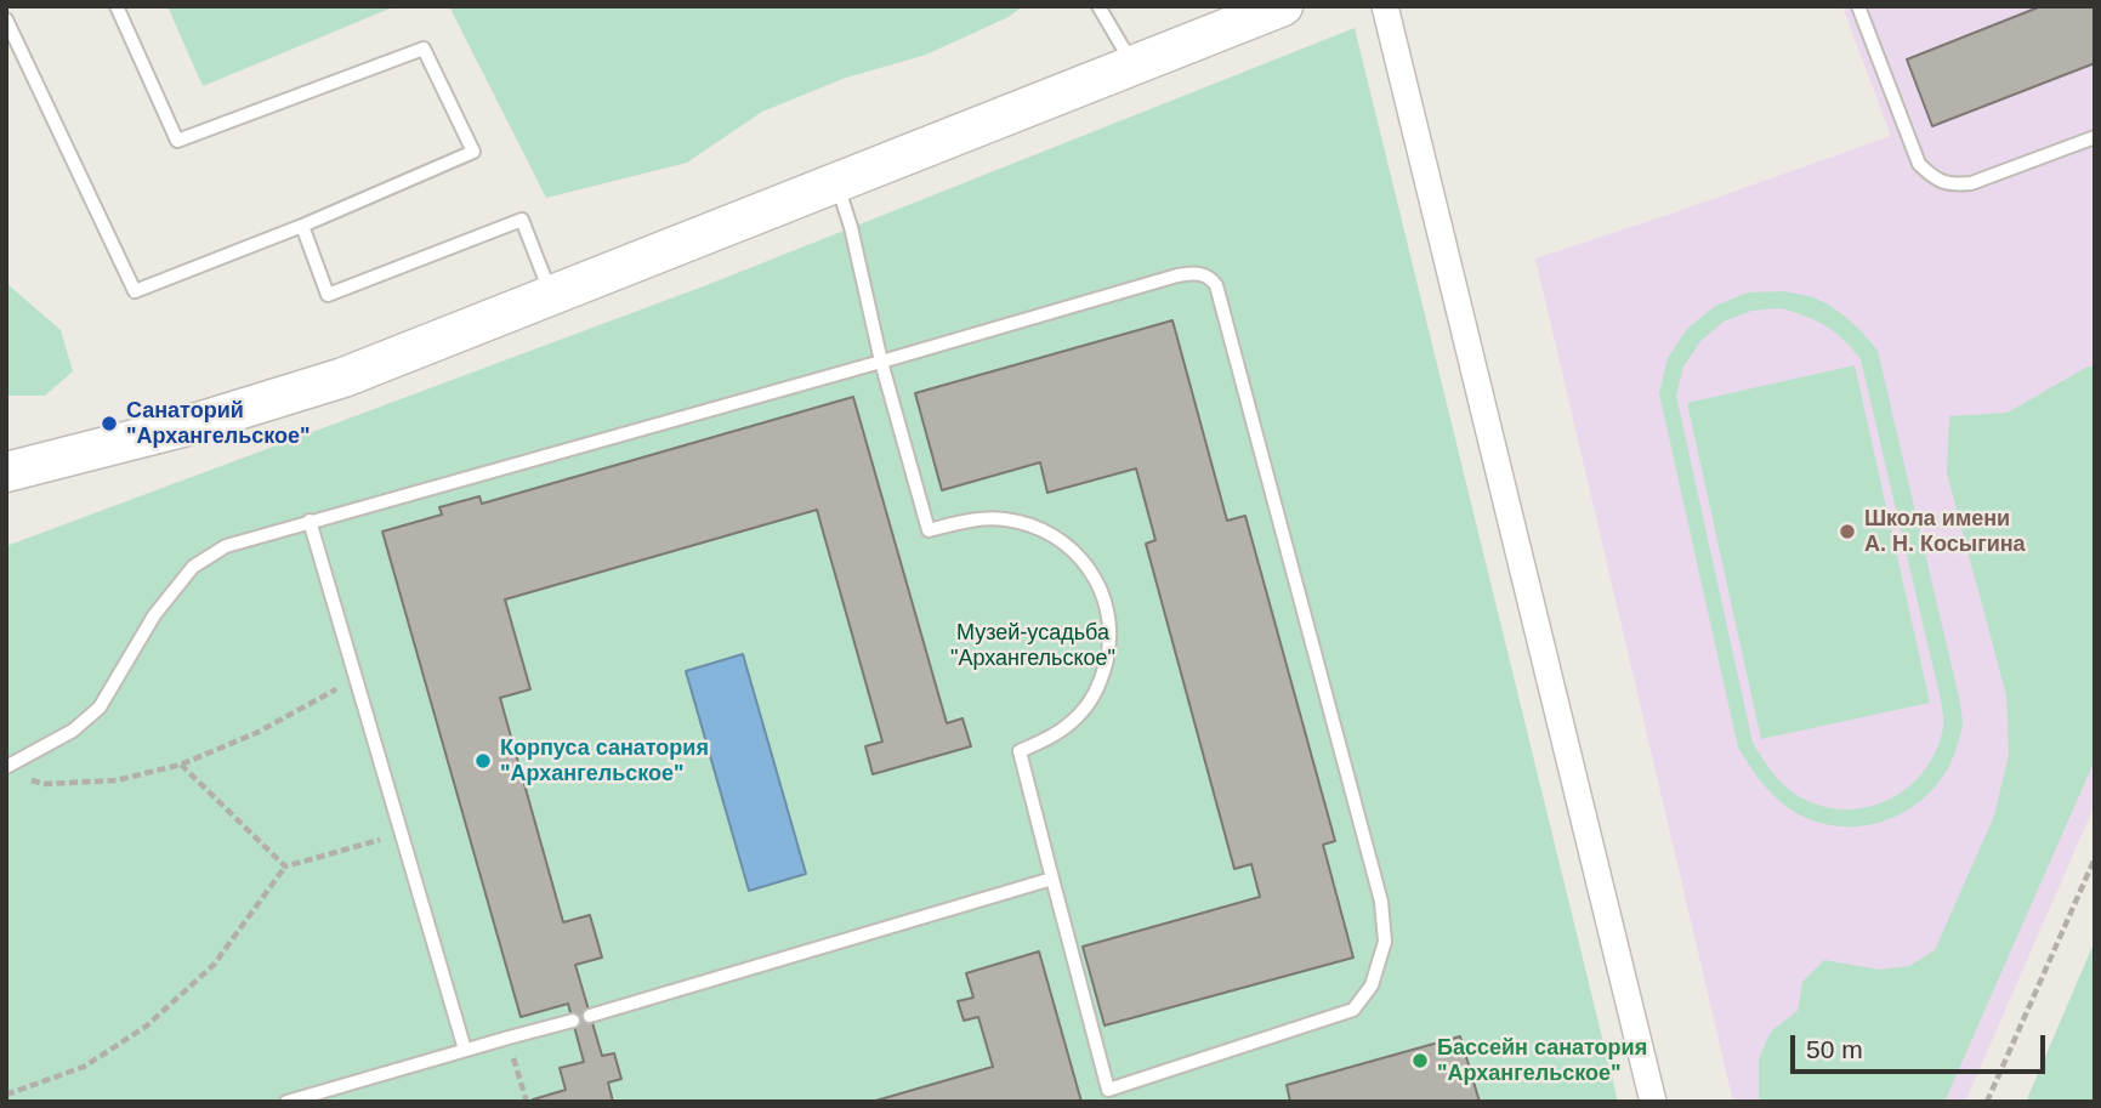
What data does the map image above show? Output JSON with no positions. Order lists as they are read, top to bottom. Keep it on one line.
{"parks":["Музей-усадьба \"Архангельское\""],"places":["Санаторий \"Архангельское\"","Школа имени А. Н. Косыгина","Корпуса санатория \"Архангельское\"","Бассейн санатория \"Архангельское\""],"scale_bar":"50 m"}
